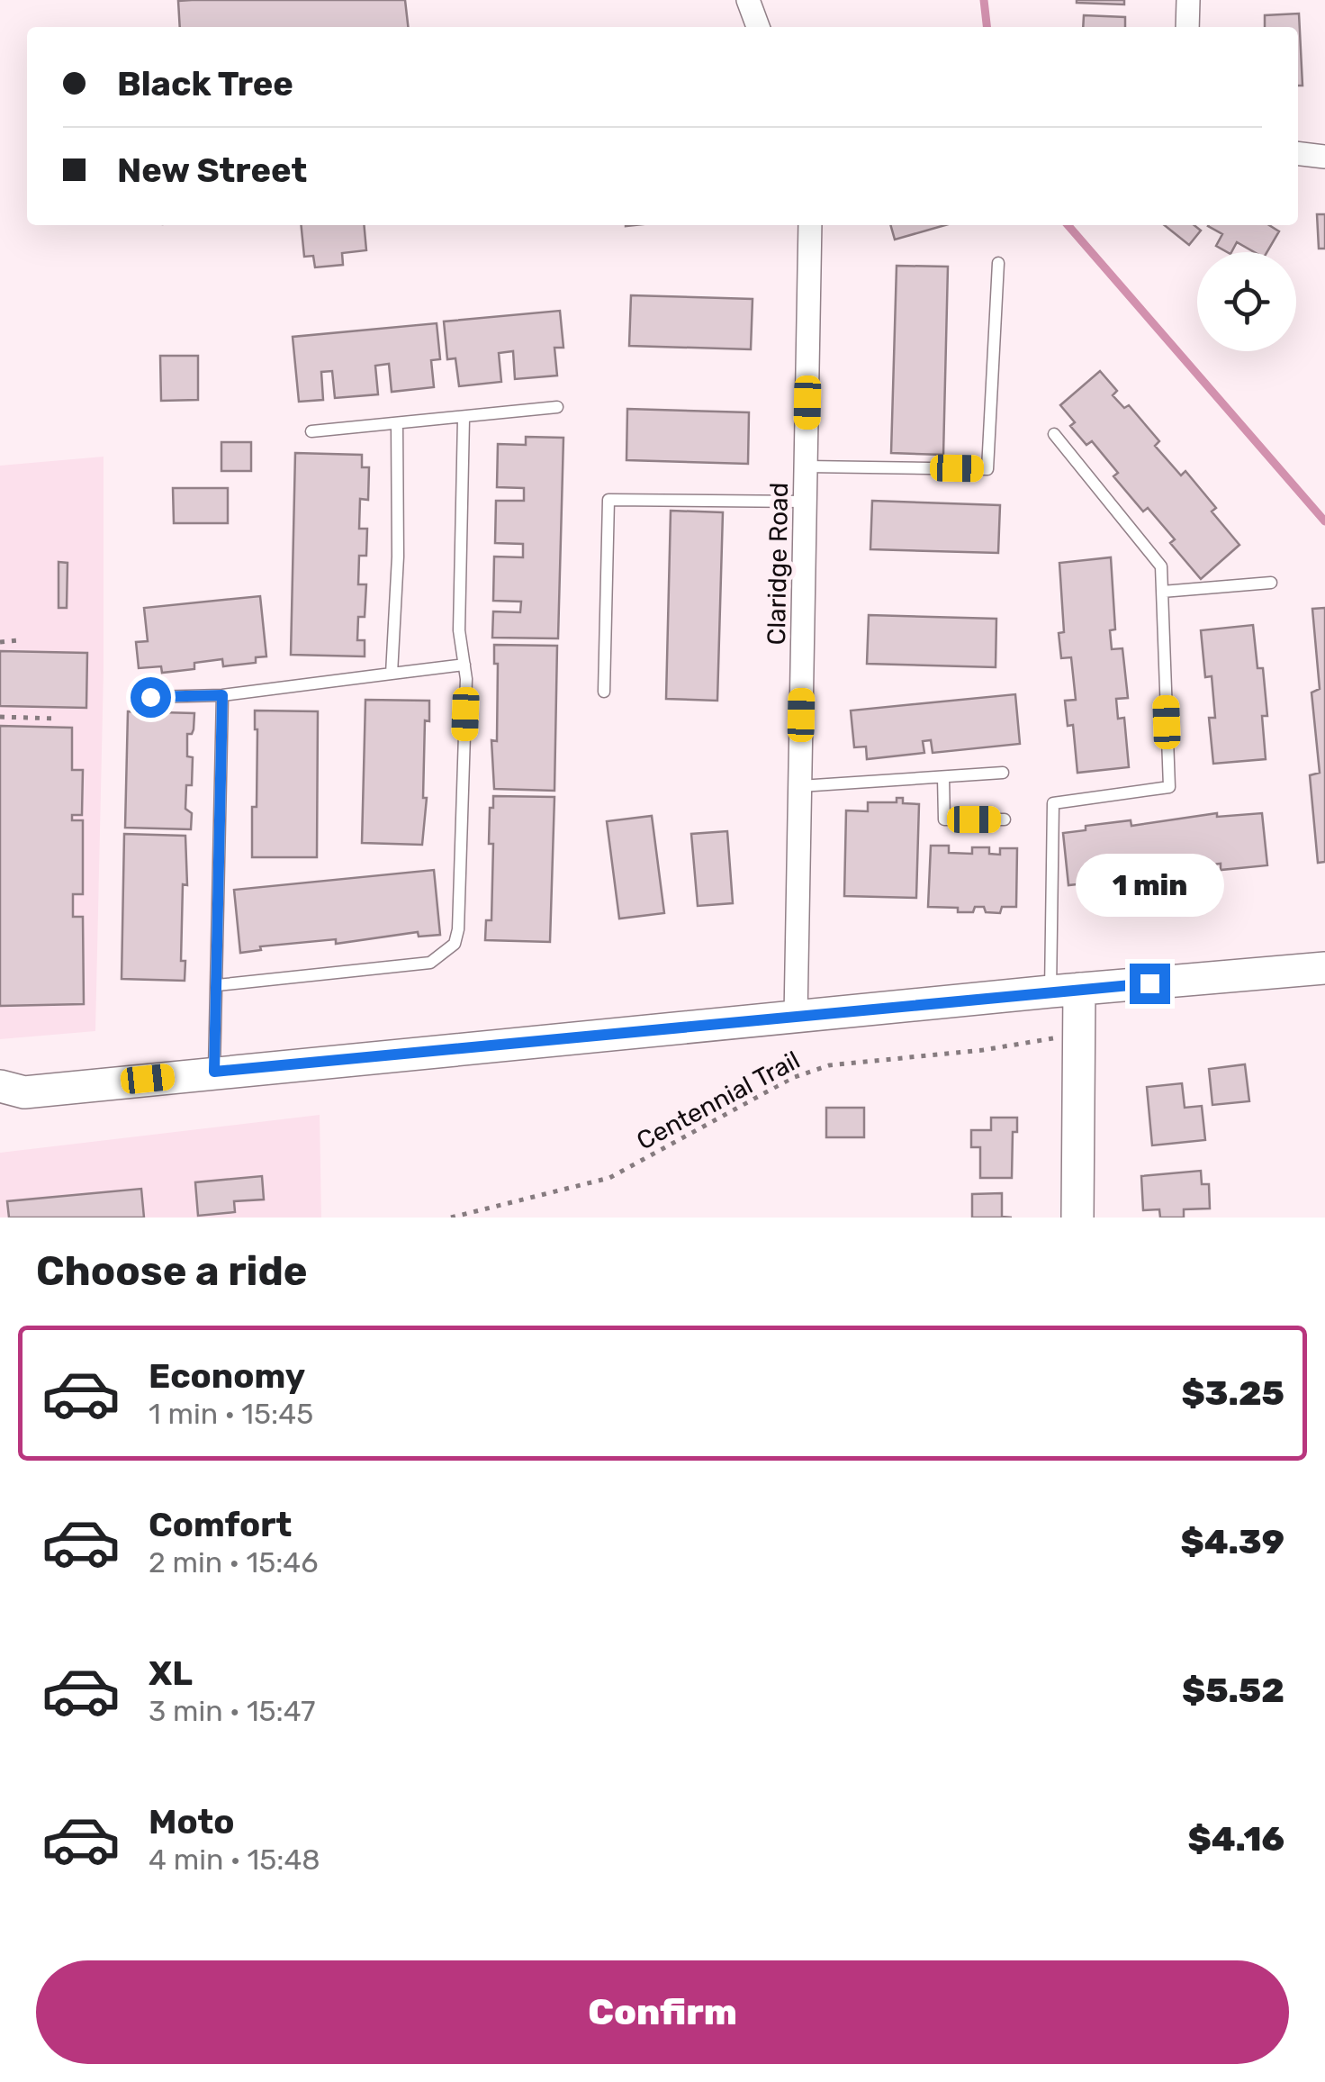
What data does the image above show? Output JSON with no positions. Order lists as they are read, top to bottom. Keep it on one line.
{"streets":{"street":["Claridge Road"],"path":["Centennial Trail"]},"page":{"banner":["Black Tree","New Street"],"bubble":"1 min","heading":"Choose a ride","list":[{"name":"Economy","note":"1 min · 15:45","value":"$3.25"},{"name":"Comfort","note":"2 min · 15:46","value":"$4.39"},{"name":"XL","note":"3 min · 15:47","value":"$5.52"},{"name":"Moto","note":"4 min · 15:48","value":"$4.16"}],"buttons":"Confirm"}}
